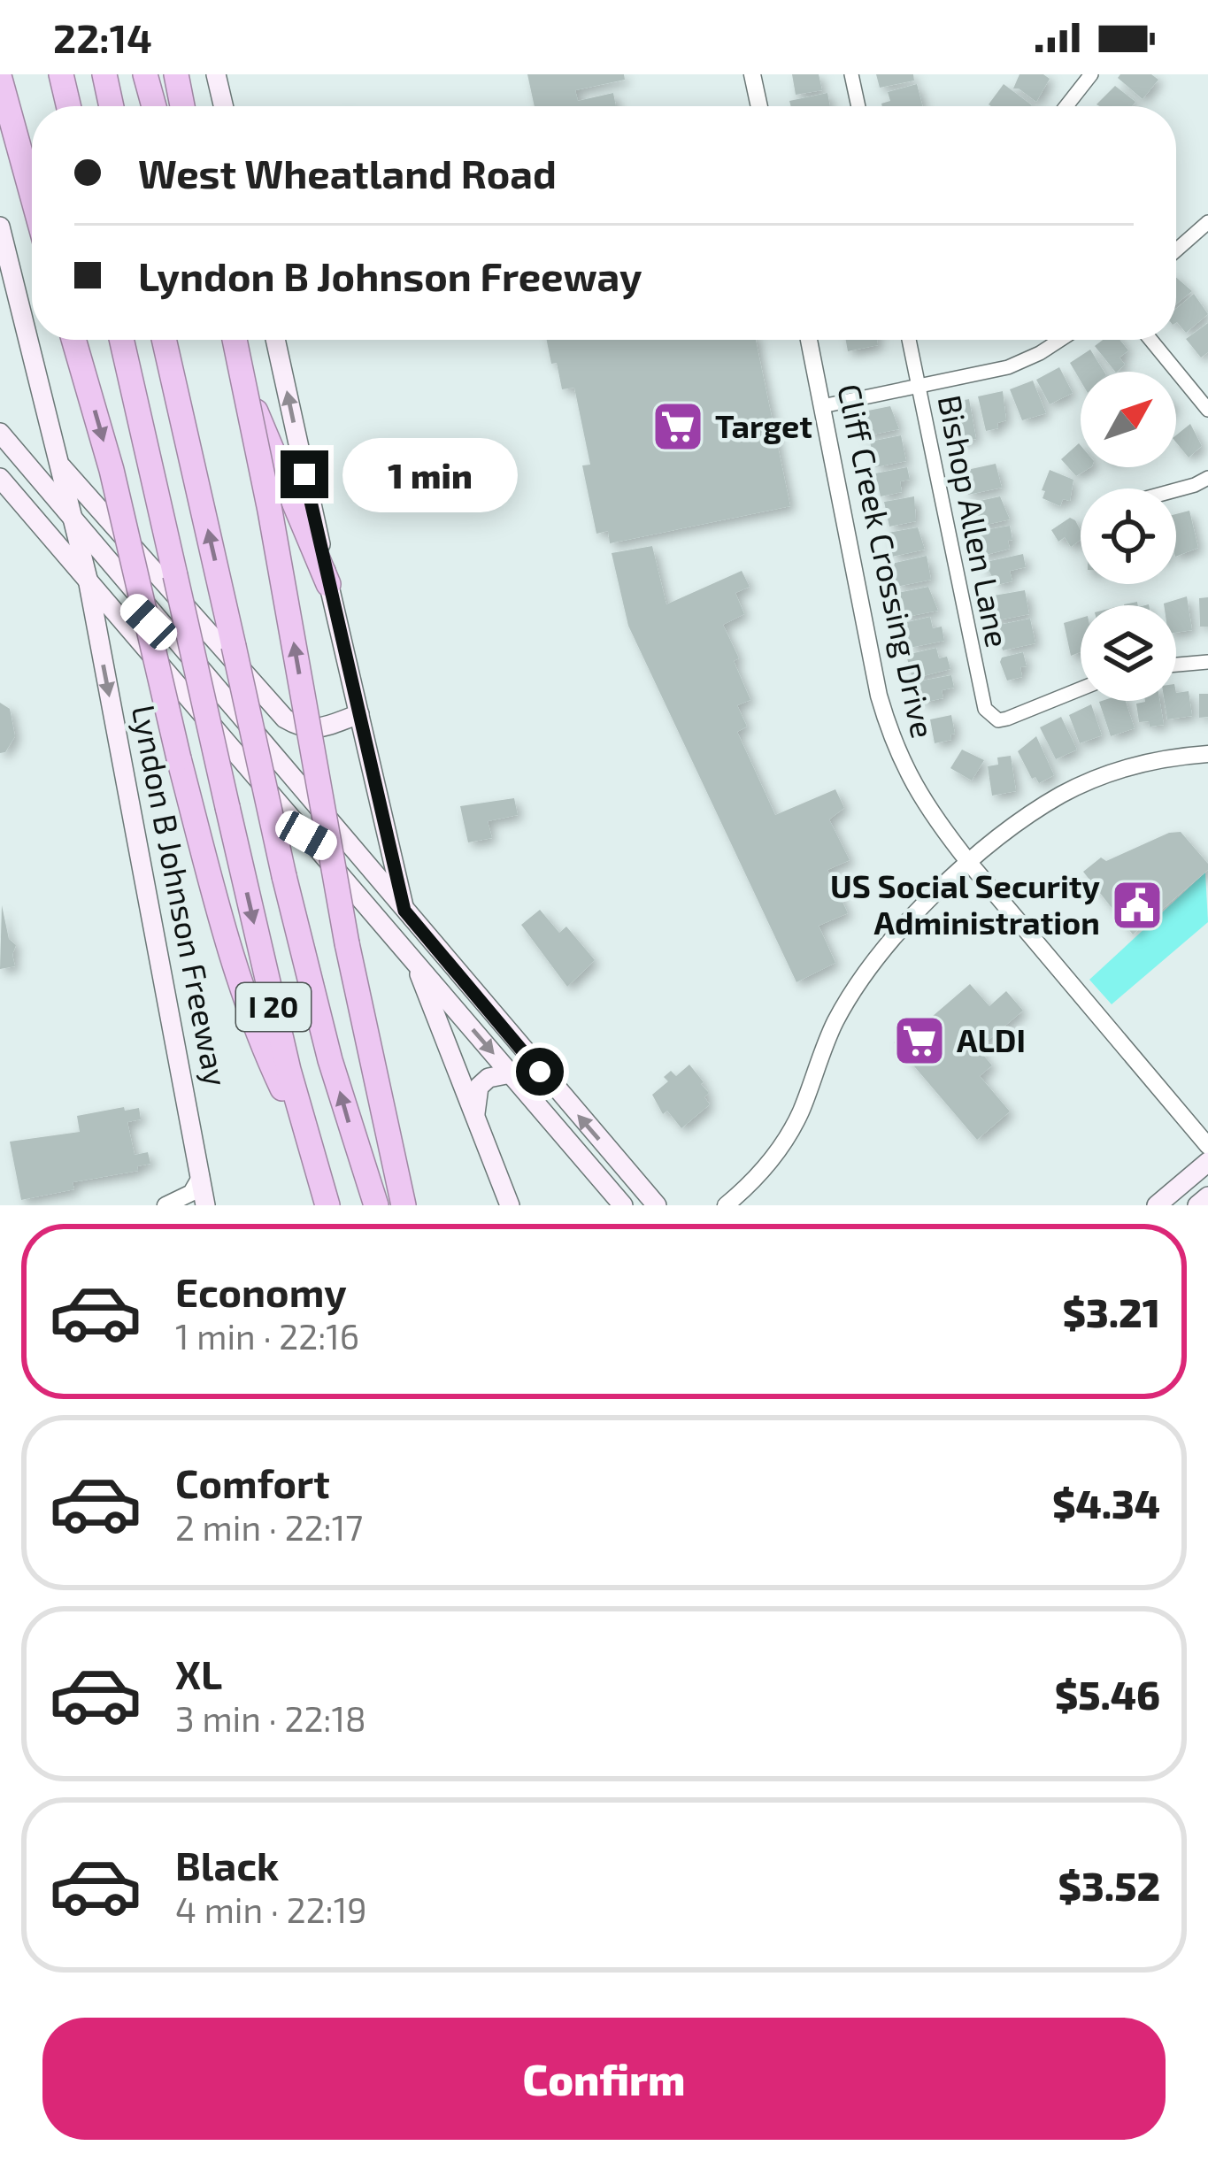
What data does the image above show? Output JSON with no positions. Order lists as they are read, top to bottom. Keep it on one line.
{"streets":{"highway":["Lyndon B Johnson Freeway","I 20"],"street":["Bishop Allen Lane","Cliff Creek Crossing Drive"]},"places":{"supermarket":["Target","ALDI"],"public building":["US Social Security Administration"]},"north":"top right","page":{"status":"22:14","banner":["West Wheatland Road","Lyndon B Johnson Freeway"],"bubble":"1 min","list":[{"name":"Economy","note":"1 min · 22:16","value":"$3.21"},{"name":"Comfort","note":"2 min · 22:17","value":"$4.34"},{"name":"XL","note":"3 min · 22:18","value":"$5.46"},{"name":"Black","note":"4 min · 22:19","value":"$3.52"}],"buttons":"Confirm"}}
